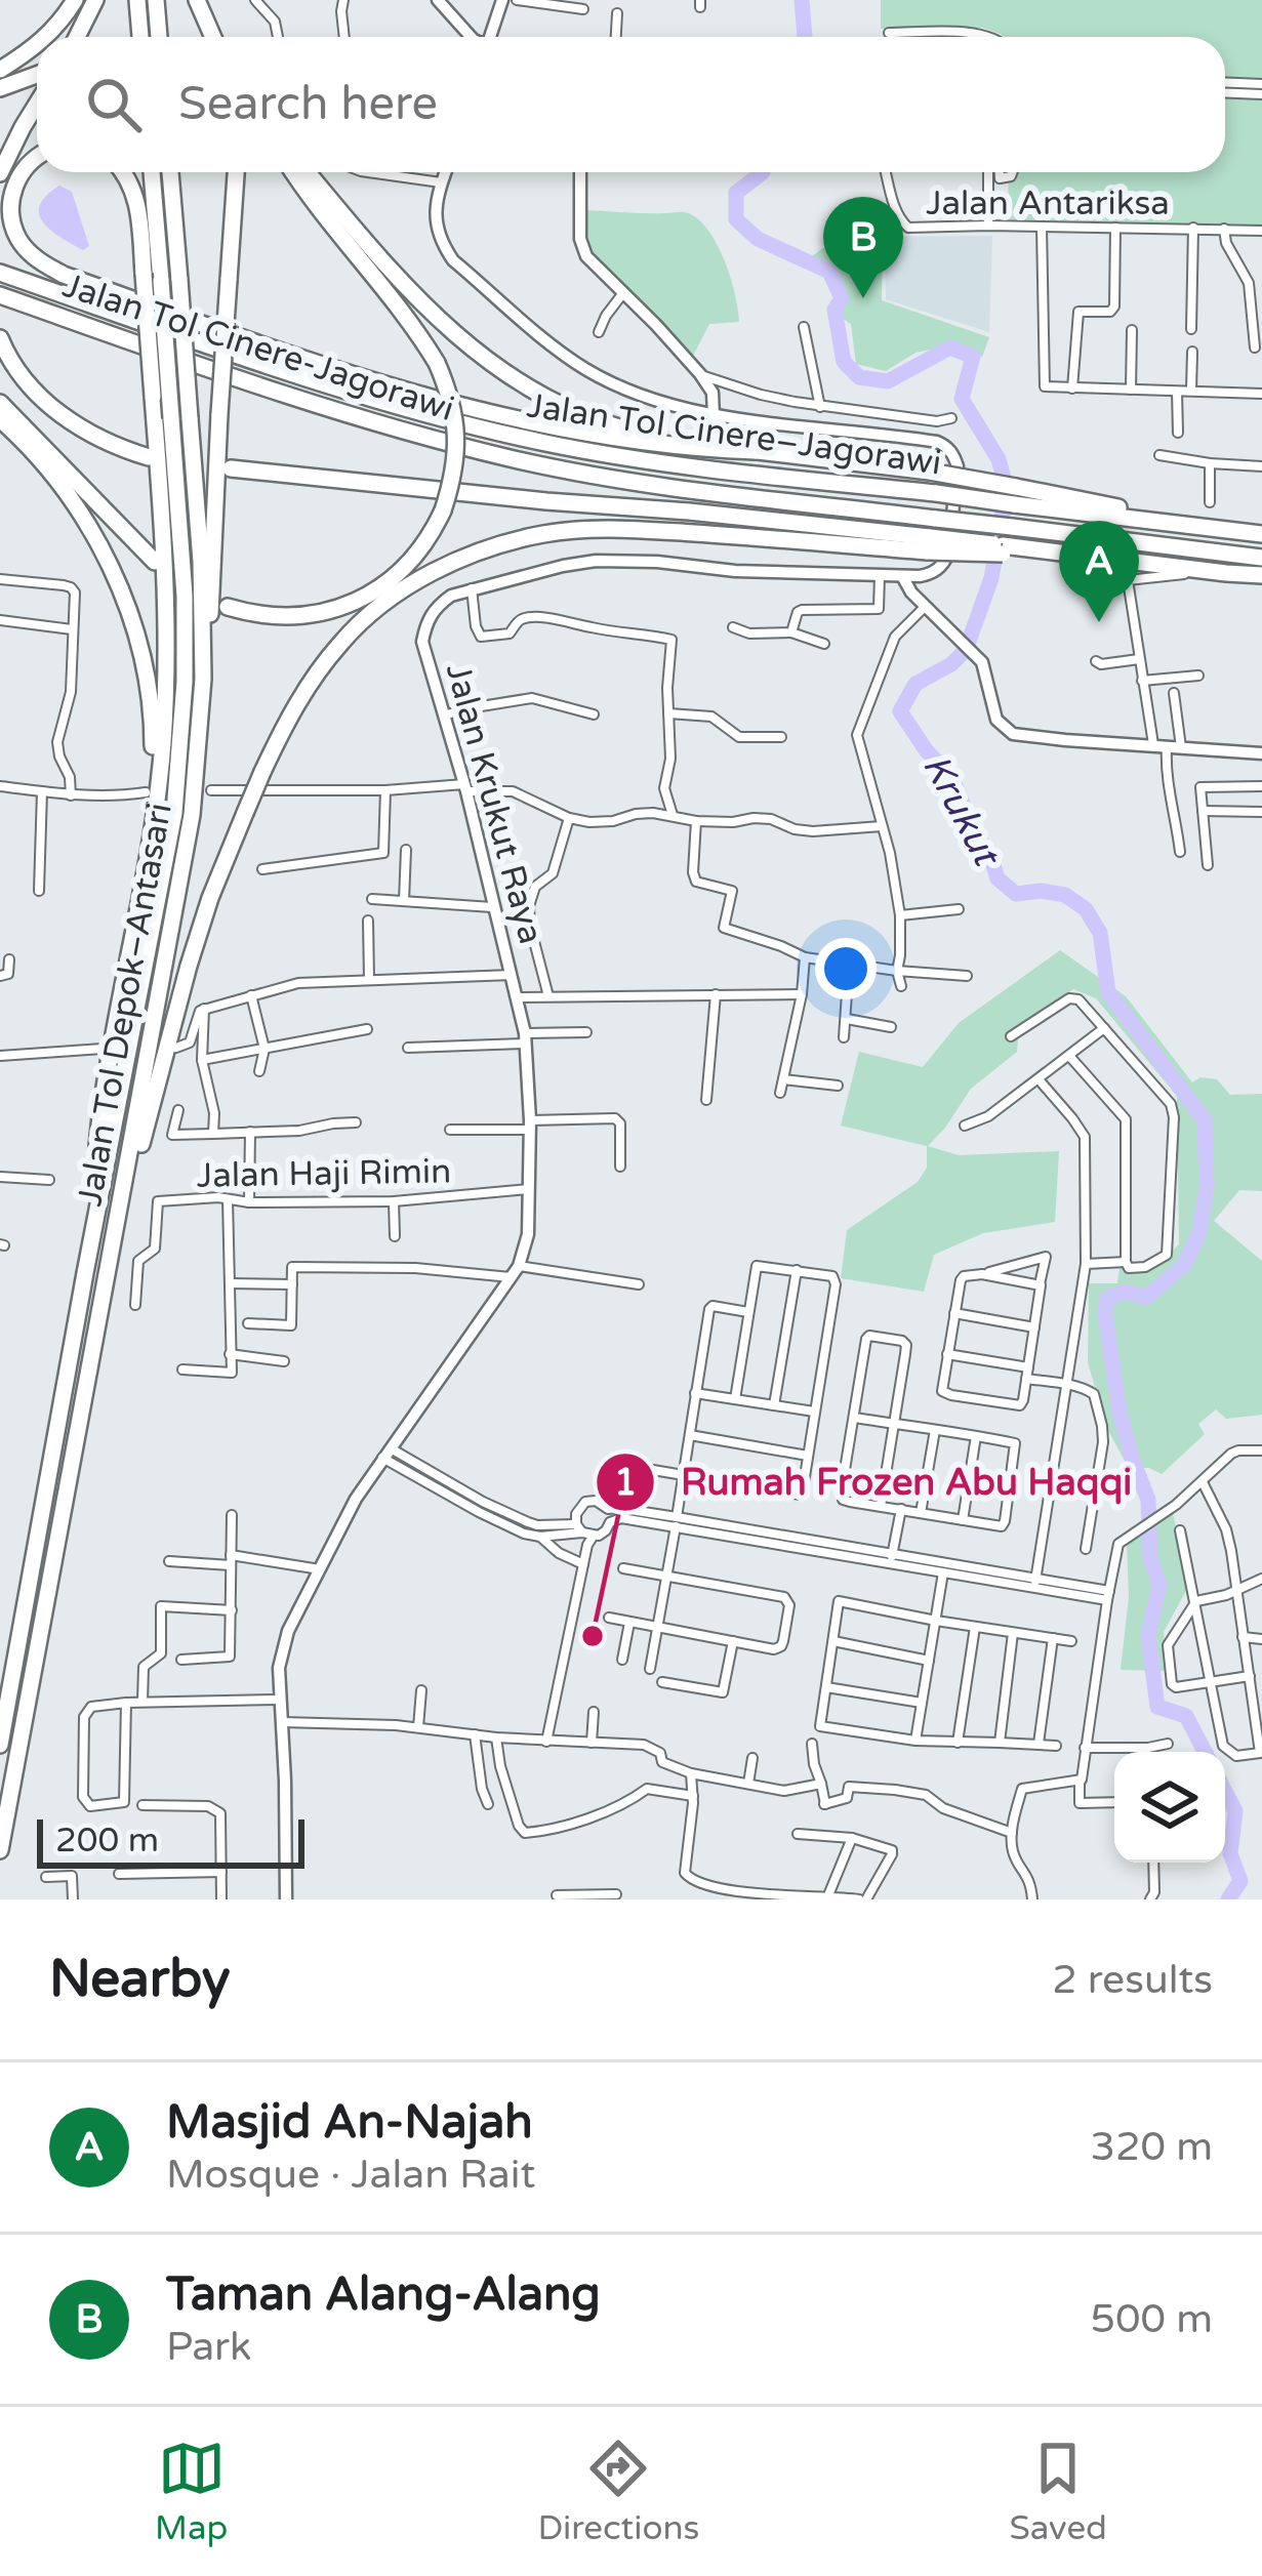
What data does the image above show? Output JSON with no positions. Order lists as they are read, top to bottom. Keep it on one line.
{"streets":{"highway":["Jalan Tol Cinere-Jagorawi","Jalan Tol Cinere–Jagorawi","Jalan Tol Depok–Antasari"],"street":["Jalan Antariksa","Jalan Krukut Raya","Jalan Haji Rimin"]},"crossings":[["Jalan Tol Cinere-Jagorawi","Jalan Tol Cinere–Jagorawi"],["Jalan Krukut Raya","Jalan Haji Rimin"]],"water":["Krukut"],"places":["Rumah Frozen Abu Haqqi"],"scale_bar":"200 m","page":{"search":"Search here","pins":["B","A"],"scale":"200 m","heading":["Nearby","2 results"],"list":[{"mark":"A","name":"Masjid An-Najah","note":"Mosque · Jalan Rait","value":"320 m"},{"mark":"B","name":"Taman Alang-Alang","note":"Park","value":"500 m"}],"nav":["Map","Directions","Saved"]}}
